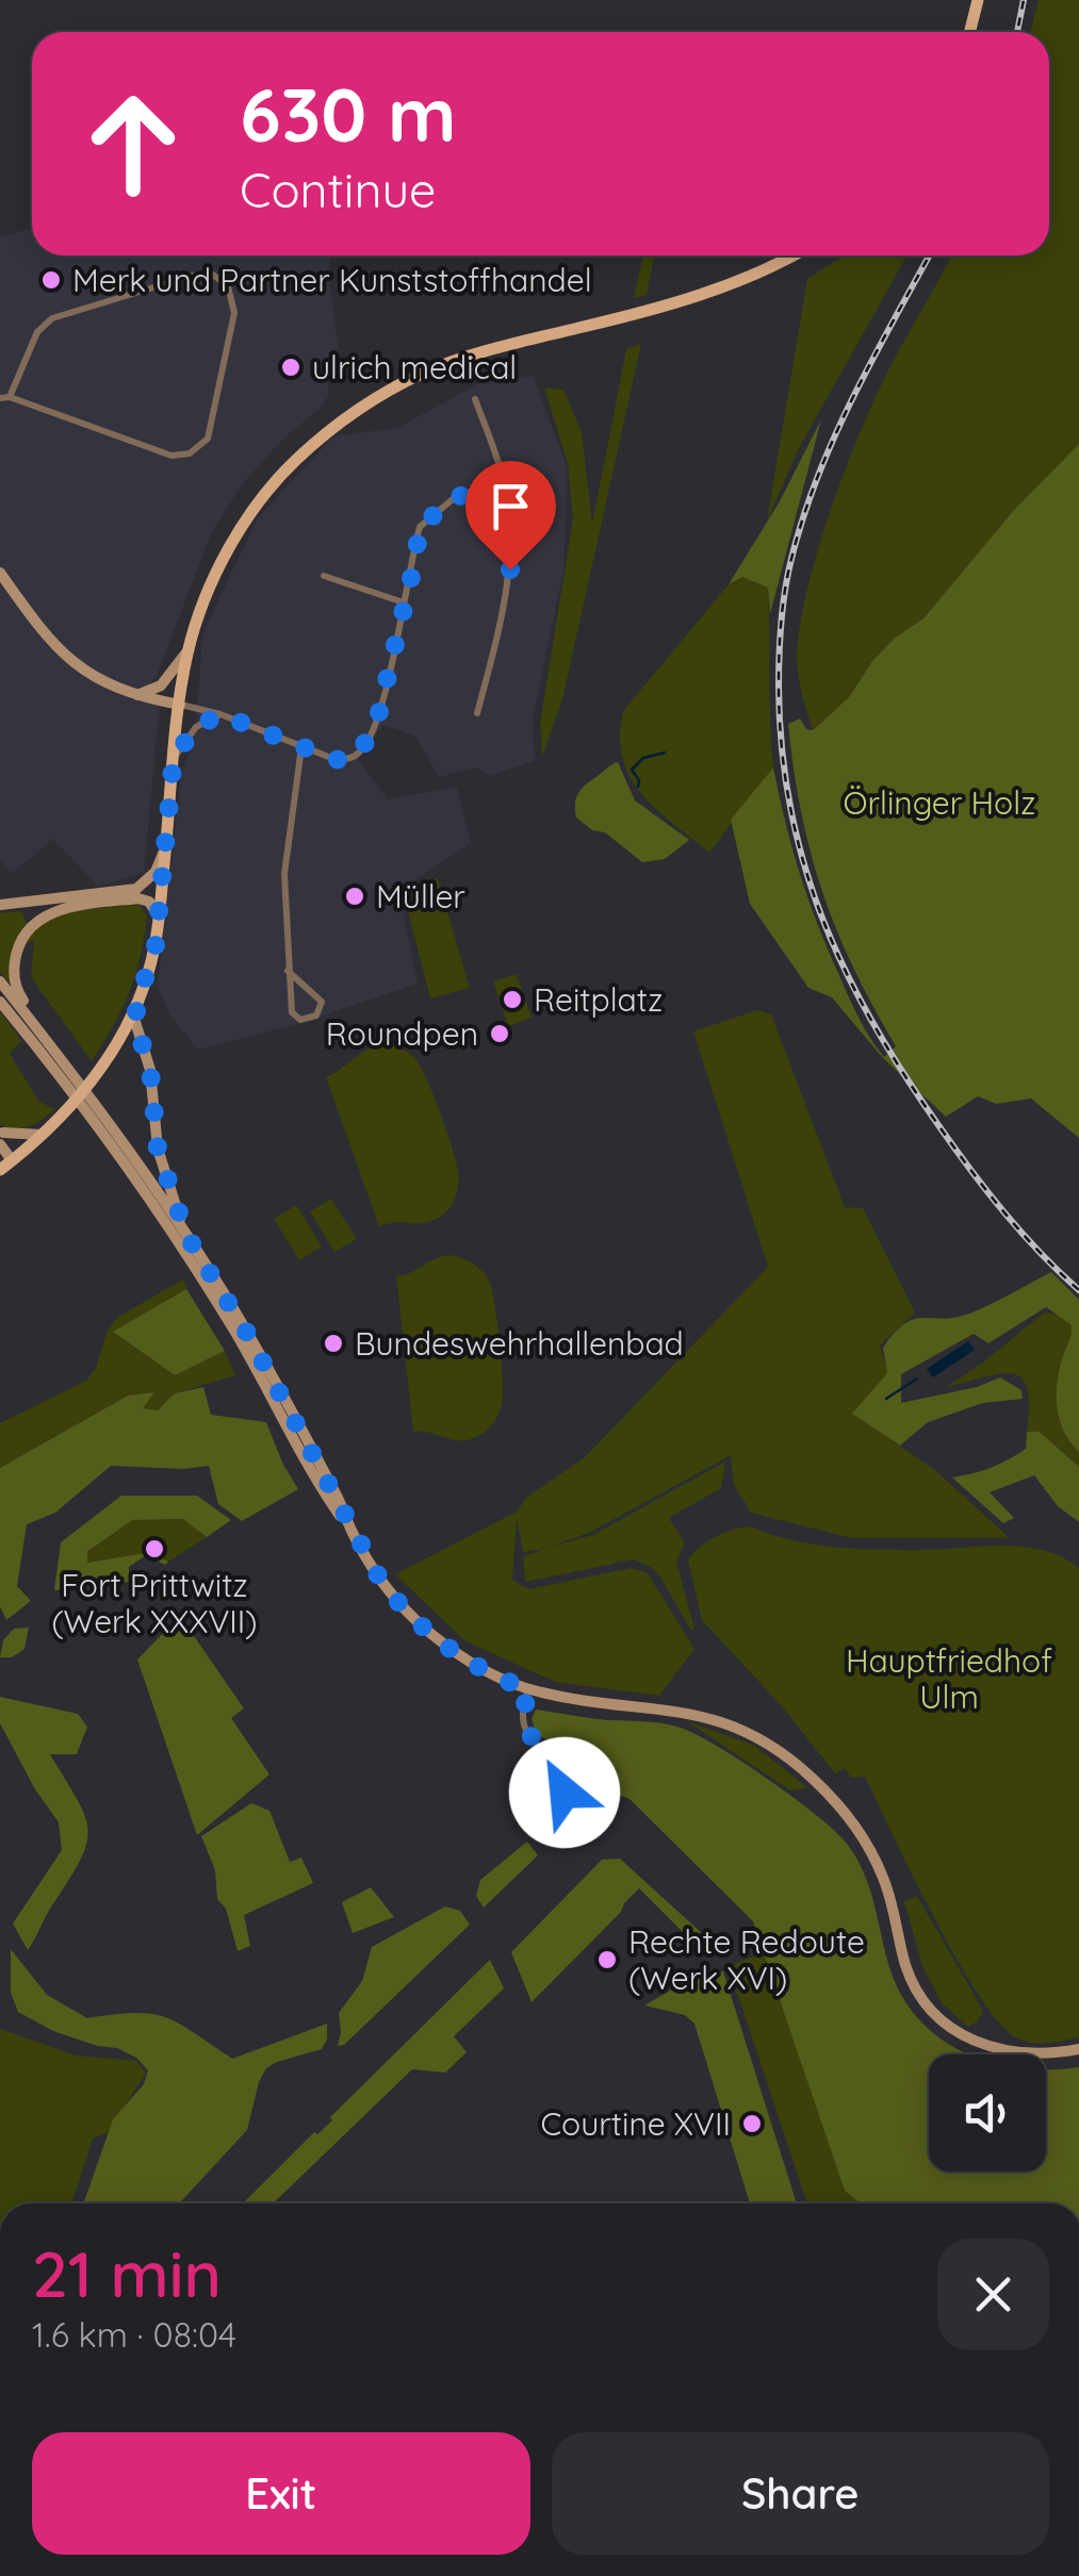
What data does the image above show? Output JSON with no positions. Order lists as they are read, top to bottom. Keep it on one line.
{"parks":["Örlinger Holz","Hauptfriedhof Ulm"],"places":["Merk und Partner Kunststoffhandel","ulrich medical","Müller","Reitplatz","Roundpen","Bundeswehrhallenbad","Fort Prittwitz (Werk XXXVII)","Rechte Redoute (Werk XVI)","Courtine XVII"],"page":{"turn":["630 m","Continue"],"heading":["21 min","1.6 km · 08:04"],"buttons":["Exit","Share"]}}
